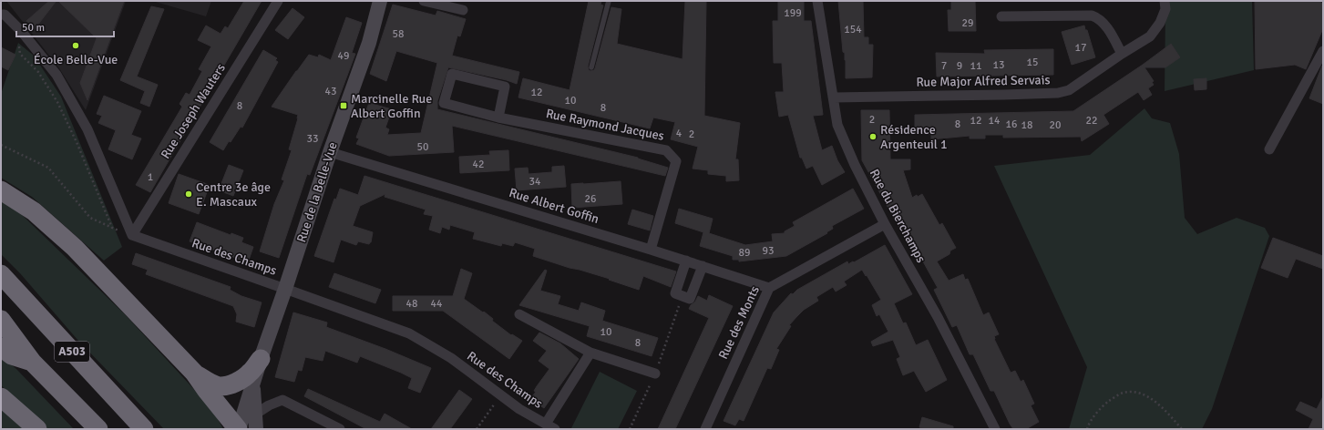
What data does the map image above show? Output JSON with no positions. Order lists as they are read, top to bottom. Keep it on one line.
{"streets":{"highway":["A503"],"street":["Rue Major Alfred Servais","Rue Joseph Wauters","Rue Raymond Jacques","Rue de la Belle-Vue","Rue Albert Goffin","Rue du Bierchamps","Rue des Champs","Rue des Monts"]},"crossings":[["Rue Major Alfred Servais","Rue du Bierchamps"],["Rue Joseph Wauters","Rue des Champs"],["Rue Raymond Jacques","Rue Albert Goffin"],["Rue de la Belle-Vue","Rue Albert Goffin"],["Rue de la Belle-Vue","Rue des Champs"],["Rue Albert Goffin","Rue des Monts"],["Rue du Bierchamps","Rue des Monts"]],"places":{"other":["École Belle-Vue","Résidence Argenteuil 1","Centre 3e âge E. Mascaux"],"transit":["Marcinelle Rue Albert Goffin"]},"house_numbers":["199","29","154","58","17","49","15","13","7","9","11","43","12","10","8","8","2","12","14","22","8","16","18","20","4","2","33","50","42","1","34","26","93","89","48","44","10","8"],"scale_bar":"50 m"}
